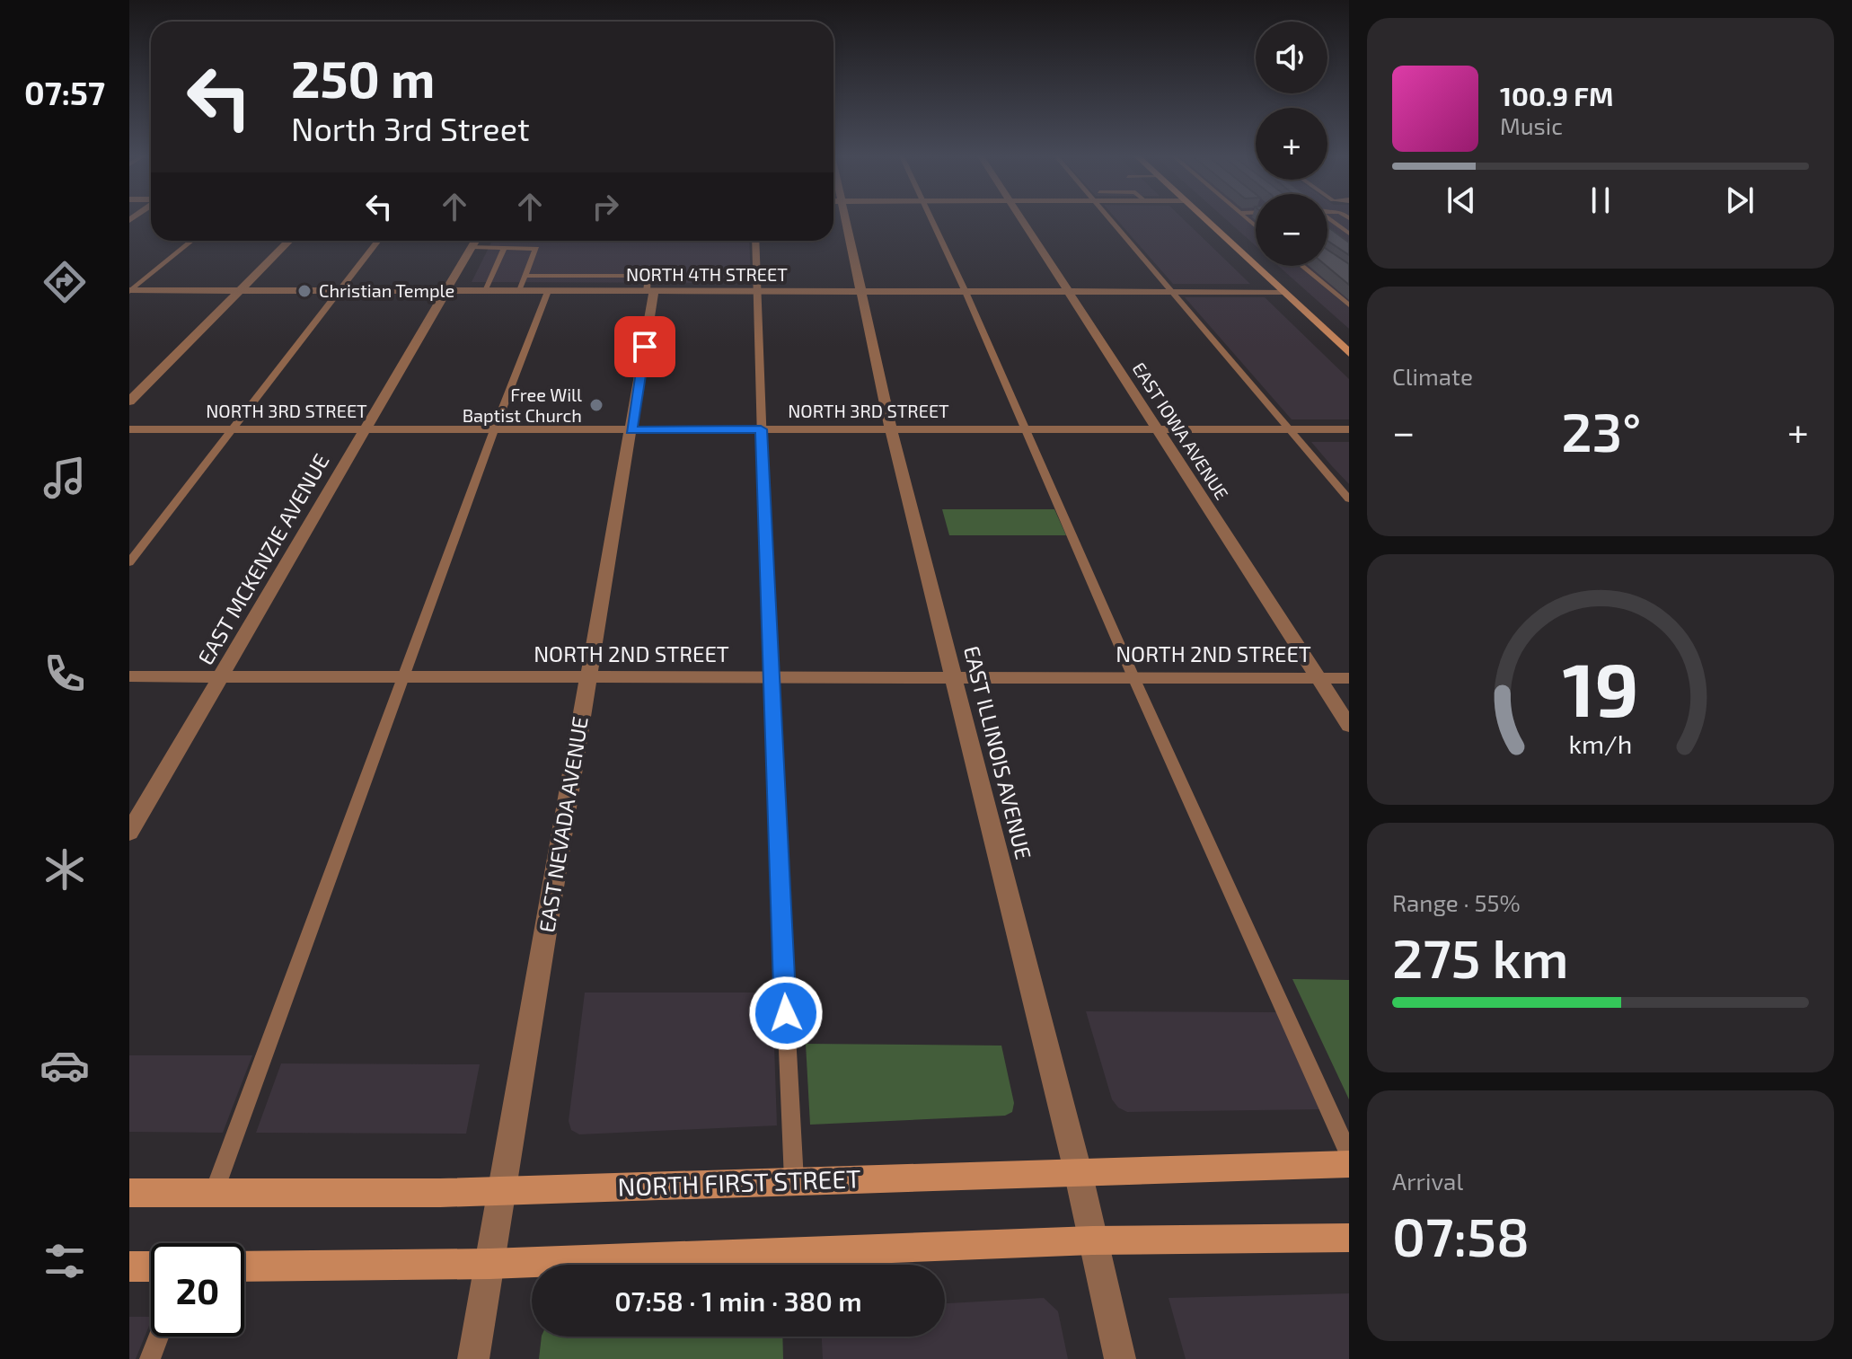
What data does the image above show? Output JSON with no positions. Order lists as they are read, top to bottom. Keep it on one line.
{"streets":{"main road":["NORTH FIRST STREET"],"street":["NORTH 4TH STREET","NORTH 3RD STREET","EAST IOWA AVENUE","EAST MCKENZIE AVENUE","NORTH 2ND STREET","EAST ILLINOIS AVENUE","EAST NEVADA AVENUE"]},"crossings":[["NORTH 4TH STREET","EAST IOWA AVENUE"],["NORTH 4TH STREET","EAST MCKENZIE AVENUE"],["NORTH 4TH STREET","EAST ILLINOIS AVENUE"],["NORTH 4TH STREET","EAST NEVADA AVENUE"],["NORTH 3RD STREET","EAST IOWA AVENUE"],["NORTH 3RD STREET","EAST MCKENZIE AVENUE"],["NORTH 3RD STREET","EAST ILLINOIS AVENUE"],["NORTH 3RD STREET","EAST NEVADA AVENUE"],["EAST IOWA AVENUE","NORTH 2ND STREET"],["EAST MCKENZIE AVENUE","NORTH 2ND STREET"],["NORTH 2ND STREET","EAST ILLINOIS AVENUE"],["NORTH 2ND STREET","EAST NEVADA AVENUE"],["EAST ILLINOIS AVENUE","NORTH FIRST STREET"],["EAST NEVADA AVENUE","NORTH FIRST STREET"]],"places":["Christian Temple","Free Will Baptist Church"],"page":{"tabs":"07:57","map_buttons":["+","−"],"turn":["250 m","North 3rd Street"],"song":["100.9 FM","Music"],"tile":["Climate",["Range · 55%","275 km"],["Arrival","07:58"]],"heat":["−","23°","+"],"limit":"20","trip":"07:58 · 1 min · 380 m","gauge":["19","km/h"]}}
